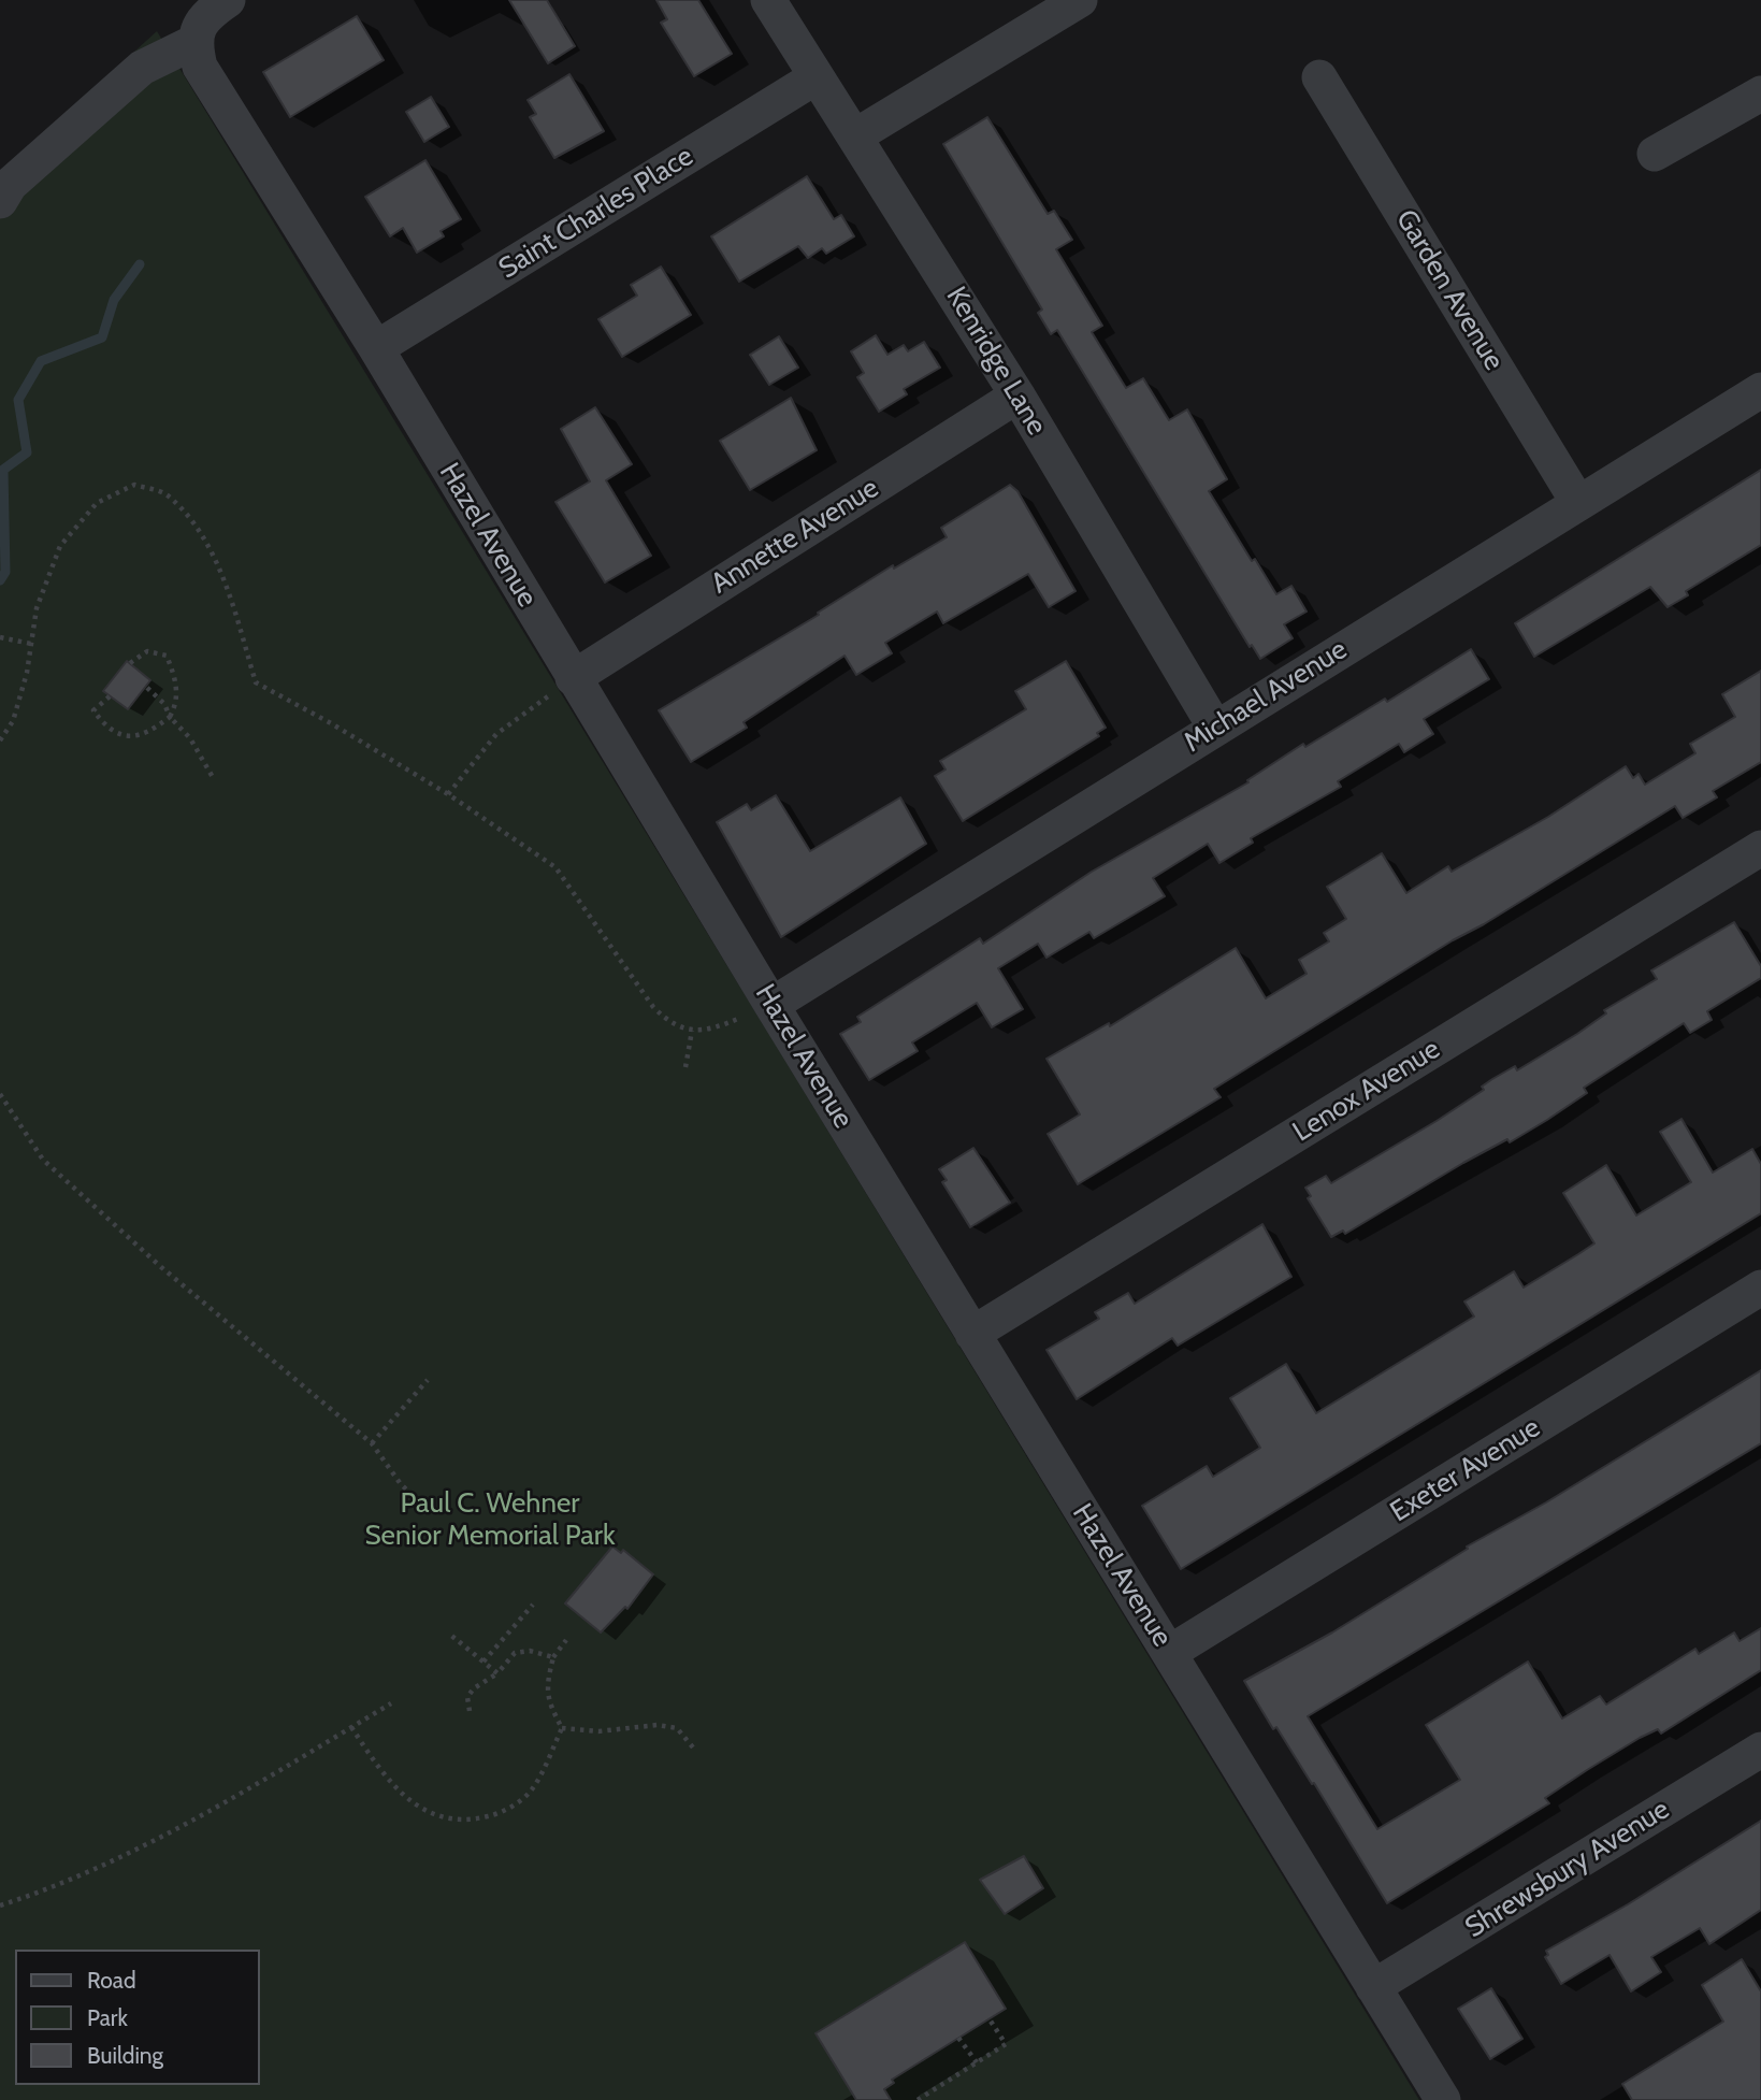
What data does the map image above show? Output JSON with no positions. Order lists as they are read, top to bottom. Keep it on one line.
{"streets":{"street":["Saint Charles Place","Garden Avenue","Kenridge Lane","Hazel Avenue","Annette Avenue","Michael Avenue","Lenox Avenue","Exeter Avenue","Shrewsbury Avenue"]},"crossings":[["Saint Charles Place","Kenridge Lane"],["Saint Charles Place","Hazel Avenue"],["Garden Avenue","Michael Avenue"],["Kenridge Lane","Annette Avenue"],["Kenridge Lane","Michael Avenue"],["Hazel Avenue","Annette Avenue"],["Hazel Avenue","Michael Avenue"],["Hazel Avenue","Lenox Avenue"],["Hazel Avenue","Exeter Avenue"],["Hazel Avenue","Shrewsbury Avenue"]],"parks":["Paul C. Wehner Senior Memorial Park"],"legend":["Road","Park","Building"]}
